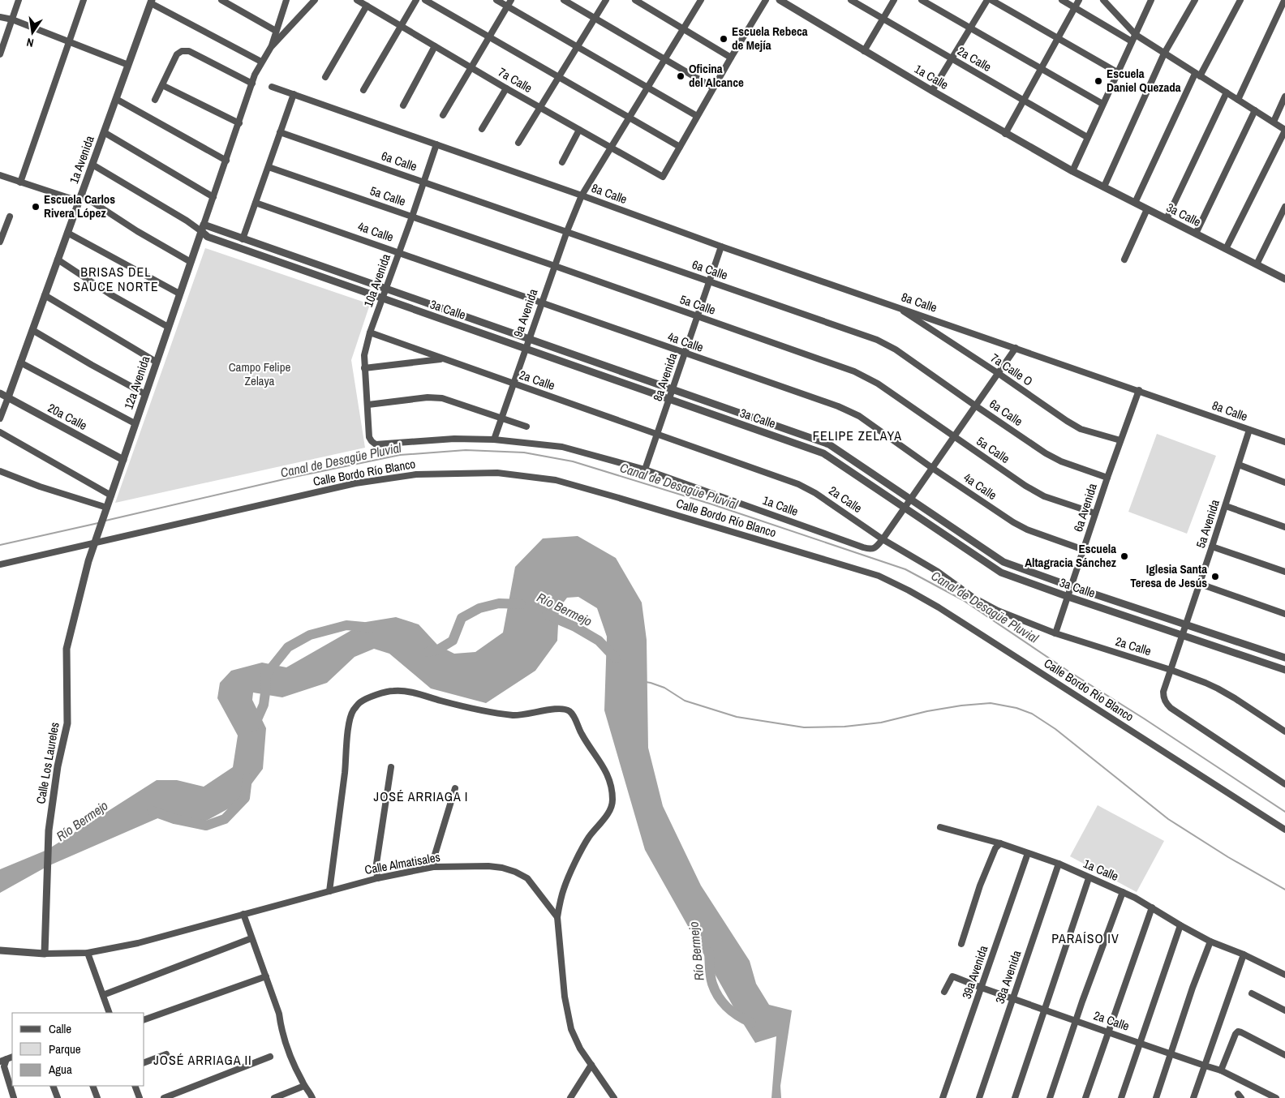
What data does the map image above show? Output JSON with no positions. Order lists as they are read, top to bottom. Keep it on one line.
{"streets":{"street":["2a Calle","1a Calle","7a Calle","1a Avenida","6a Calle","8a Calle","5a Calle","3a Calle","4a Calle","10a Avenida","9a Avenida","7a Calle O","8a Avenida","12a Avenida","20a Calle","Calle Bordo Río Blanco","6a Avenida","5a Avenida","Calle Los Laureles","Calle Almatisales","39a Avenida","38a Avenida"]},"crossings":[["2a Calle","1a Calle"],["2a Calle","10a Avenida"],["2a Calle","9a Avenida"],["2a Calle","8a Avenida"],["2a Calle","6a Avenida"],["2a Calle","5a Avenida"],["2a Calle","39a Avenida"],["2a Calle","38a Avenida"],["1a Calle","3a Calle"],["1a Calle","8a Avenida"],["1a Calle","39a Avenida"],["1a Calle","38a Avenida"],["7a Calle","9a Avenida"],["1a Avenida","20a Calle"],["6a Calle","10a Avenida"],["6a Calle","9a Avenida"],["6a Calle","8a Avenida"],["6a Calle","6a Avenida"],["8a Calle","10a Avenida"],["8a Calle","9a Avenida"],["8a Calle","7a Calle O"],["8a Calle","8a Avenida"],["8a Calle","6a Avenida"],["8a Calle","5a Avenida"],["5a Calle","10a Avenida"],["5a Calle","9a Avenida"],["5a Calle","8a Avenida"],["5a Calle","6a Avenida"],["3a Calle","10a Avenida"],["3a Calle","9a Avenida"],["3a Calle","8a Avenida"],["3a Calle","12a Avenida"],["3a Calle","6a Avenida"],["3a Calle","5a Avenida"],["4a Calle","10a Avenida"],["4a Calle","9a Avenida"],["4a Calle","8a Avenida"],["4a Calle","6a Avenida"],["10a Avenida","9a Avenida"],["7a Calle O","6a Avenida"],["12a Avenida","20a Calle"],["12a Avenida","Calle Bordo Río Blanco"],["12a Avenida","Calle Los Laureles"],["Calle Bordo Río Blanco","Calle Los Laureles"],["Calle Los Laureles","Calle Almatisales"]],"districts":["BRISAS DEL SAUCE NORTE","FELIPE ZELAYA","JOSÉ ARRIAGA I","PARAÍSO IV","JOSÉ ARRIAGA II"],"water":["Canal de Desagüe Pluvial","Río Bermejo"],"parks":["Campo Felipe Zelaya"],"places":["Escuela Rebeca de Mejía","Oficina del Alcance","Escuela Daniel Quezada","Escuela Carlos Rivera López","Escuela Altagracia Sánchez","Iglesia Santa Teresa de Jesús"],"legend":["Calle","Parque","Agua"],"north":"bottom"}
